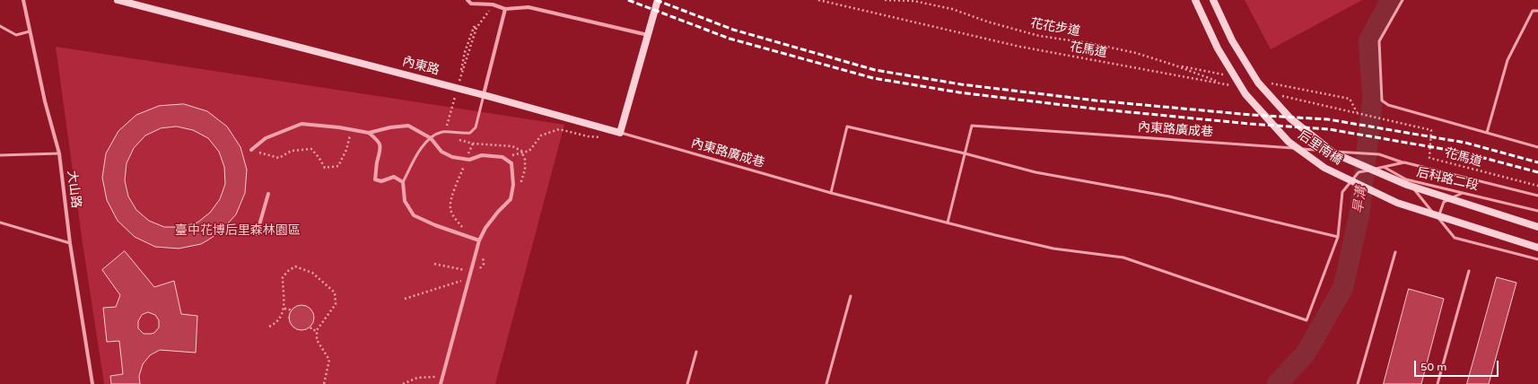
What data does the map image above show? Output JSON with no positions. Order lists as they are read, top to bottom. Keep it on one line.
{"streets":{"street":["內東路","后里南橋","大山路"],"lane":["內東路廣成巷","后科路二段"],"path":["花花步道","花馬道"]},"crossings":[["花花步道","花馬道"],["內東路","內東路廣成巷"]],"water":["旱溝"],"parks":["臺中花博后里森林園區"],"scale_bar":"50 m"}
